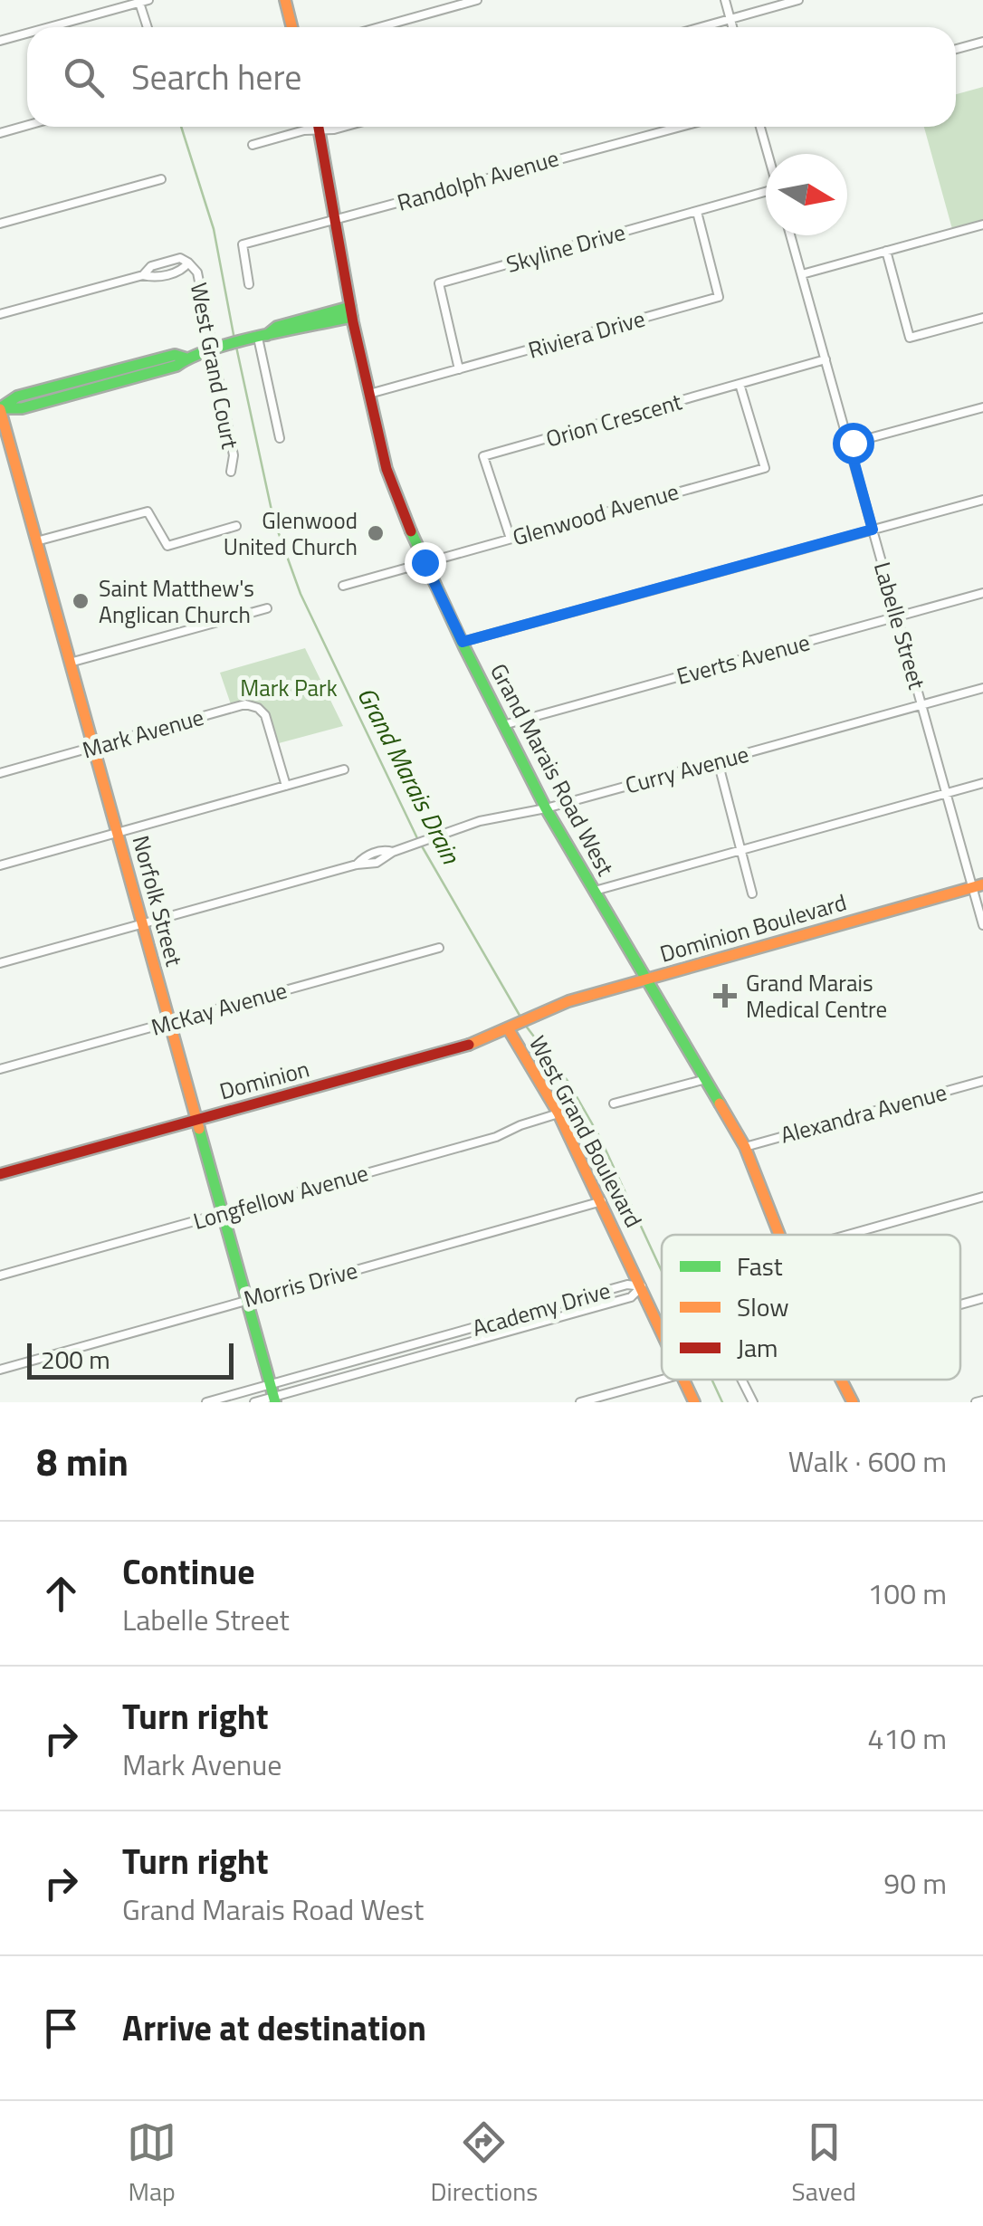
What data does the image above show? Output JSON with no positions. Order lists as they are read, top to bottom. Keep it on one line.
{"streets":{"street":["Randolph Avenue","Skyline Drive","Riviera Drive","West Grand Court","Orion Crescent","Glenwood Avenue","Labelle Street","Everts Avenue","Mark Avenue","Grand Marais Road West","Curry Avenue","Norfolk Street","Dominion Boulevard","McKay Avenue","Dominion","Alexandra Avenue","West Grand Boulevard","Longfellow Avenue","Morris Drive","Academy Drive"]},"crossings":[["Randolph Avenue","Grand Marais Road West"],["Skyline Drive","Riviera Drive"],["Riviera Drive","Grand Marais Road West"],["Orion Crescent","Glenwood Avenue"],["Orion Crescent","Labelle Street"],["Glenwood Avenue","Grand Marais Road West"],["Labelle Street","Everts Avenue"],["Labelle Street","Curry Avenue"],["Labelle Street","Dominion Boulevard"],["Everts Avenue","Grand Marais Road West"],["Mark Avenue","Norfolk Street"],["Grand Marais Road West","Curry Avenue"],["Grand Marais Road West","Dominion Boulevard"],["Grand Marais Road West","Alexandra Avenue"],["Curry Avenue","Norfolk Street"],["Norfolk Street","McKay Avenue"],["Norfolk Street","Dominion"],["Norfolk Street","Longfellow Avenue"],["Norfolk Street","Morris Drive"],["Norfolk Street","Academy Drive"],["Dominion Boulevard","Dominion"],["Dominion","West Grand Boulevard"],["West Grand Boulevard","Longfellow Avenue"],["West Grand Boulevard","Morris Drive"],["West Grand Boulevard","Academy Drive"]],"water":["Grand Marais Drain"],"parks":["Mark Park"],"places":{"other":["Glenwood United Church","Saint Matthew's Anglican Church"],"health":["Grand Marais Medical Centre"]},"legend":["Fast","Slow","Jam"],"scale_bar":"200 m","north":"right","page":{"search":"Search here","scale":"200 m","heading":["8 min","Walk · 600 m"],"list":[["Continue","Labelle Street","100 m"],["Turn right","Mark Avenue","410 m"],["Turn right","Grand Marais Road West","90 m"],"Arrive at destination"],"nav":["Map","Directions","Saved"]}}
